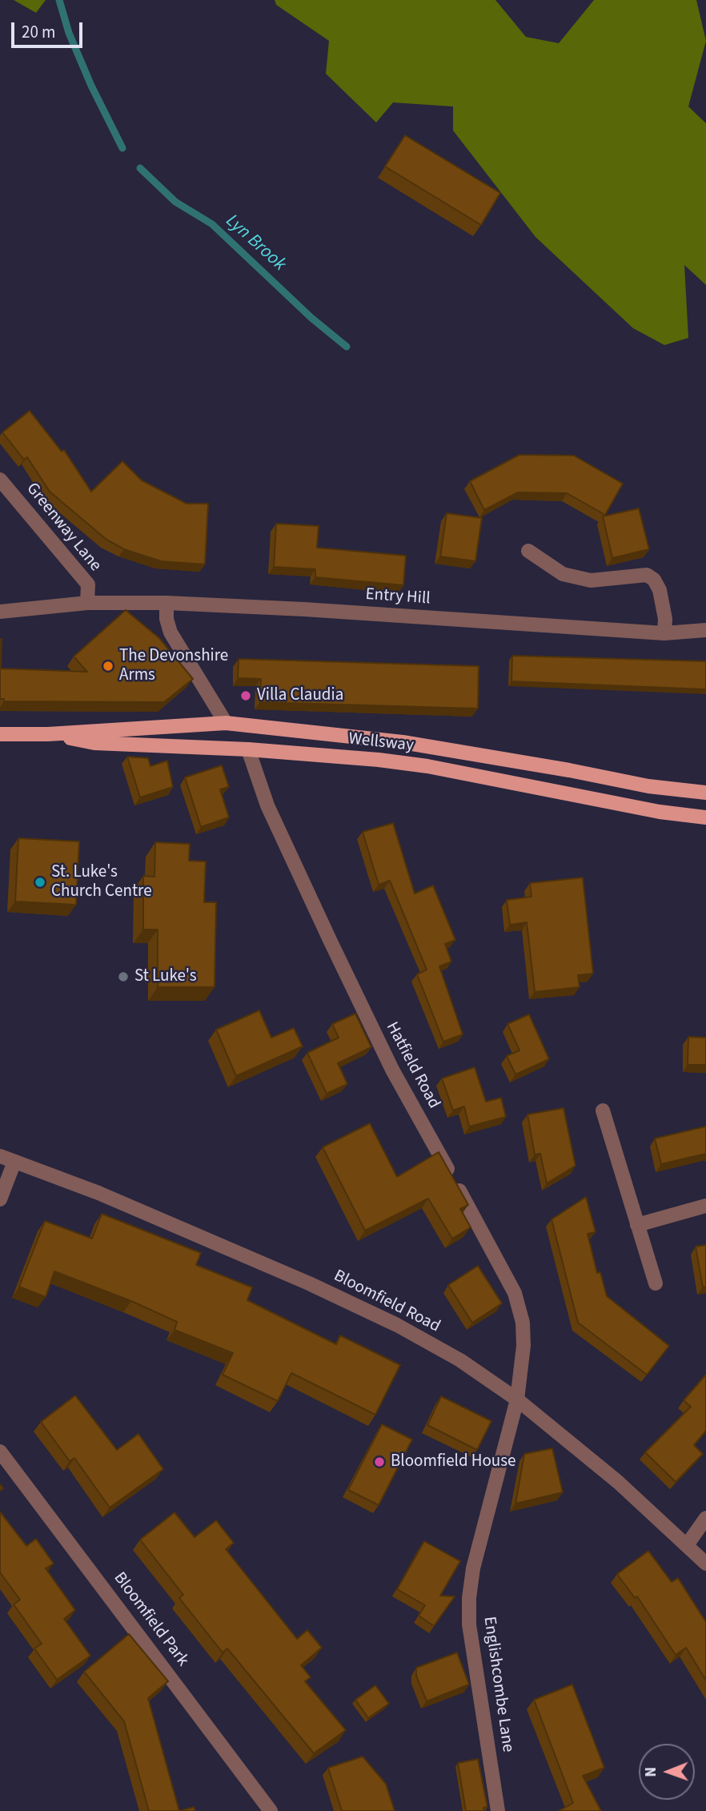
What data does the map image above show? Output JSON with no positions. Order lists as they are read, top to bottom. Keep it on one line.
{"streets":{"main road":["Wellsway"],"street":["Greenway Lane","Entry Hill","Hatfield Road","Bloomfield Road","Bloomfield Park","Englishcombe Lane"]},"crossings":[["Greenway Lane","Entry Hill"],["Wellsway","Hatfield Road"],["Hatfield Road","Bloomfield Road"],["Hatfield Road","Englishcombe Lane"],["Bloomfield Road","Englishcombe Lane"]],"water":["Lyn Brook"],"places":["The Devonshire Arms","Villa Claudia","St. Luke's Church Centre","St Luke's","Bloomfield House"],"scale_bar":"20 m","north":"left"}
